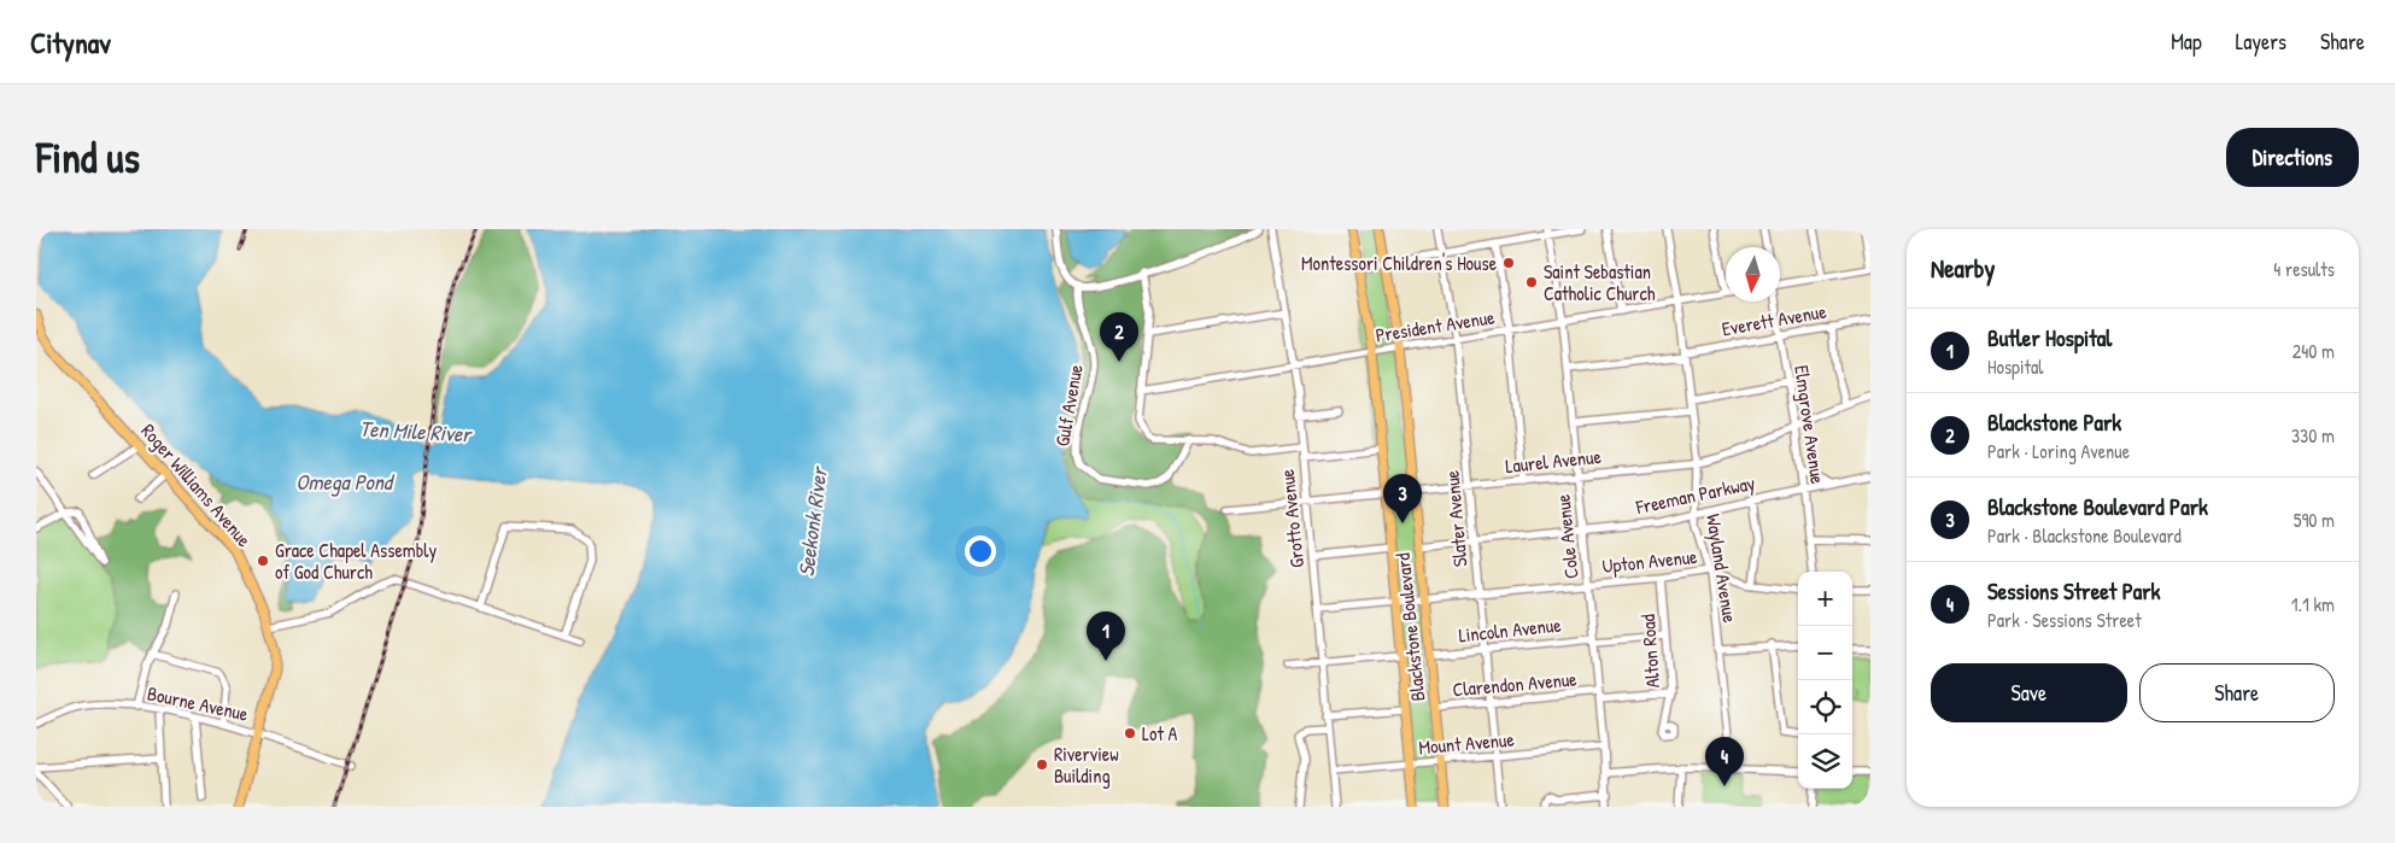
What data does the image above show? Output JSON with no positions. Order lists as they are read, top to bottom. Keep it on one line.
{"streets":{"main road":["Roger Williams Avenue","Blackstone Boulevard"],"street":["Everett Avenue","President Avenue","Gulf Avenue","Elmgrove Avenue","Laurel Avenue","Freeman Parkway","Grotto Avenue","Slater Avenue","Cole Avenue","Upton Avenue","Wayland Avenue","Lincoln Avenue","Alton Road","Clarendon Avenue","Bourne Avenue","Mount Avenue"]},"crossings":[["Everett Avenue","Elmgrove Avenue"],["Everett Avenue","Cole Avenue"],["Everett Avenue","Wayland Avenue"],["President Avenue","Grotto Avenue"],["President Avenue","Slater Avenue"],["President Avenue","Cole Avenue"],["President Avenue","Wayland Avenue"],["President Avenue","Blackstone Boulevard"],["Elmgrove Avenue","Laurel Avenue"],["Elmgrove Avenue","Freeman Parkway"],["Laurel Avenue","Grotto Avenue"],["Laurel Avenue","Slater Avenue"],["Laurel Avenue","Cole Avenue"],["Laurel Avenue","Wayland Avenue"],["Laurel Avenue","Blackstone Boulevard"],["Roger Williams Avenue","Bourne Avenue"],["Freeman Parkway","Slater Avenue"],["Freeman Parkway","Cole Avenue"],["Freeman Parkway","Wayland Avenue"],["Freeman Parkway","Blackstone Boulevard"],["Grotto Avenue","Upton Avenue"],["Grotto Avenue","Mount Avenue"],["Slater Avenue","Upton Avenue"],["Slater Avenue","Lincoln Avenue"],["Slater Avenue","Clarendon Avenue"],["Slater Avenue","Mount Avenue"],["Cole Avenue","Upton Avenue"],["Cole Avenue","Lincoln Avenue"],["Cole Avenue","Clarendon Avenue"],["Cole Avenue","Mount Avenue"],["Upton Avenue","Wayland Avenue"],["Upton Avenue","Blackstone Boulevard"],["Upton Avenue","Alton Road"],["Blackstone Boulevard","Lincoln Avenue"],["Blackstone Boulevard","Clarendon Avenue"],["Blackstone Boulevard","Mount Avenue"],["Lincoln Avenue","Alton Road"],["Alton Road","Clarendon Avenue"]],"water":["Ten Mile River","Omega Pond","Seekonk River"],"places":["Montessori Children's House","Saint Sebastian Catholic Church","Grace Chapel Assembly of God Church","Lot A","Riverview Building"],"north":"bottom","page":{"header":"Citynav","nav":["Map","Layers","Share"],"buttons":["Directions",["Save","Share"]],"title":"Find us","heading":["Nearby","4 results"],"list":[{"mark":"1","name":"Butler Hospital","note":"Hospital","value":"240 m"},{"mark":"2","name":"Blackstone Park","note":"Park · Loring Avenue","value":"330 m"},{"mark":"3","name":"Blackstone Boulevard Park","note":"Park · Blackstone Boulevard","value":"590 m"},{"mark":"4","name":"Sessions Street Park","note":"Park · Sessions Street","value":"1.1 km"}],"pins":["2","3","1","4"],"map_buttons":["+","−"]}}
